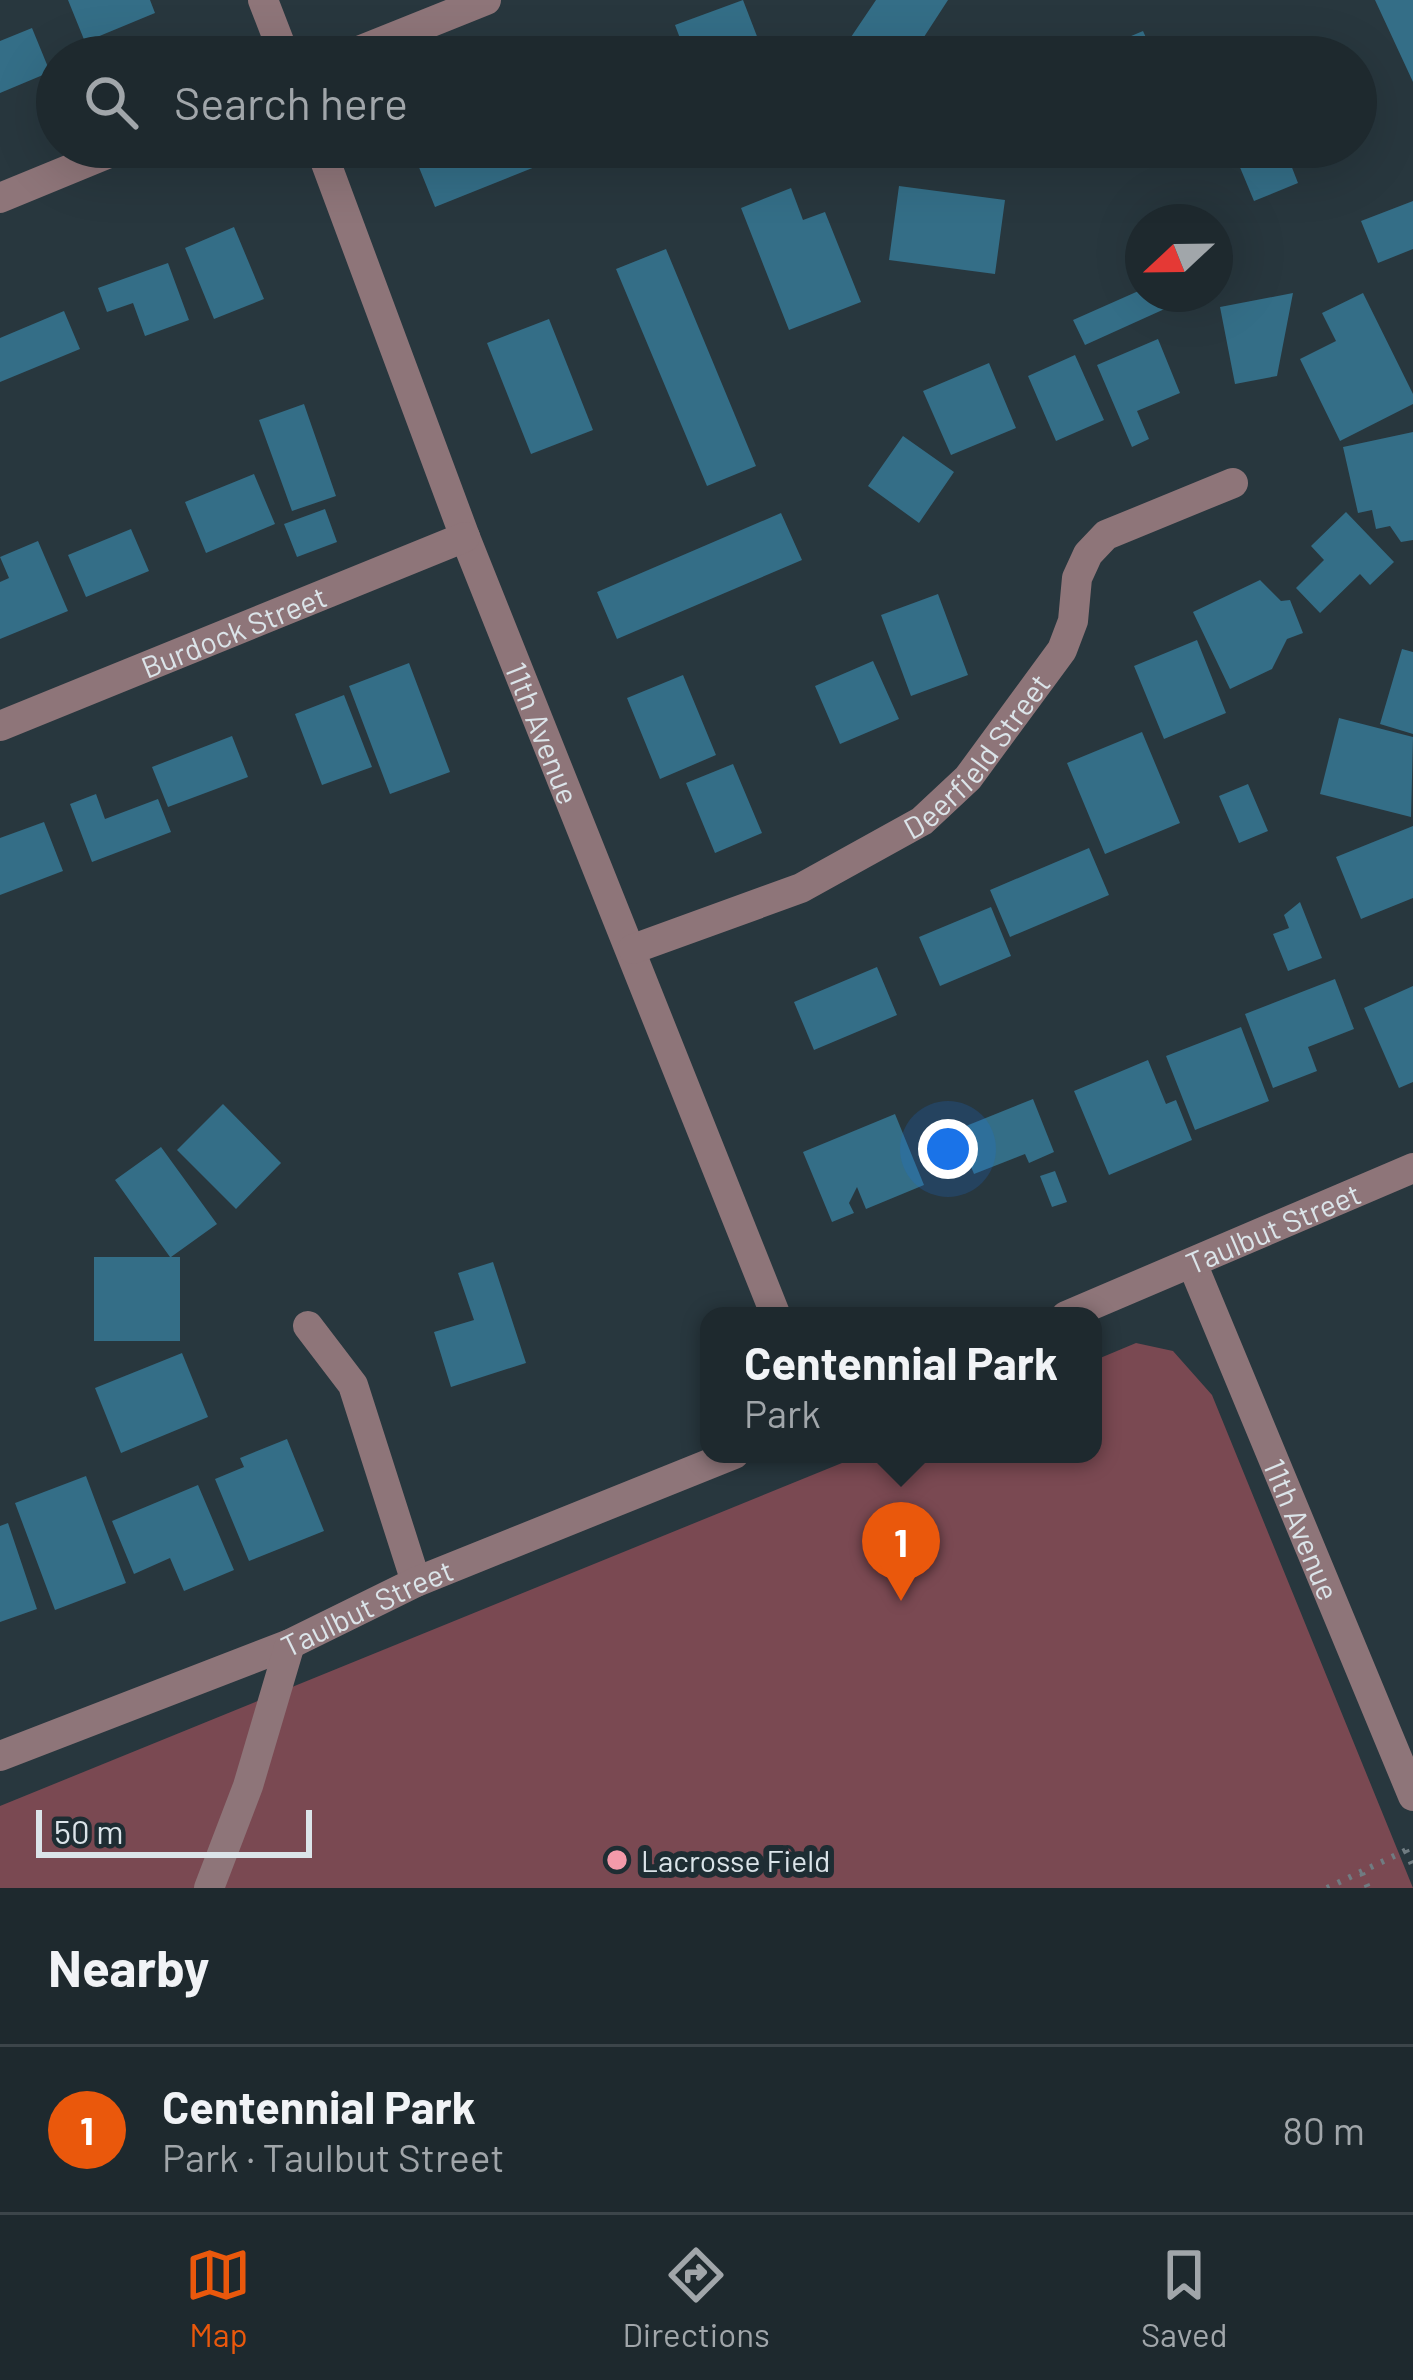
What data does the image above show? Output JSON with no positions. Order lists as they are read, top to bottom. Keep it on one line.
{"streets":{"street":["Burdock Street","11th Avenue","Deerfield Street","Taulbut Street"]},"crossings":[["Burdock Street","11th Avenue"],["11th Avenue","Deerfield Street"],["11th Avenue","Taulbut Street"]],"places":["Lacrosse Field"],"scale_bar":"50 m","north":"left","page":{"search":"Search here","popup":["Centennial Park","Park"],"pins":"1","scale":"50 m","heading":"Nearby","list":[{"mark":"1","name":"Centennial Park","note":"Park · Taulbut Street","value":"80 m"}],"nav":["Map","Directions","Saved"]}}
